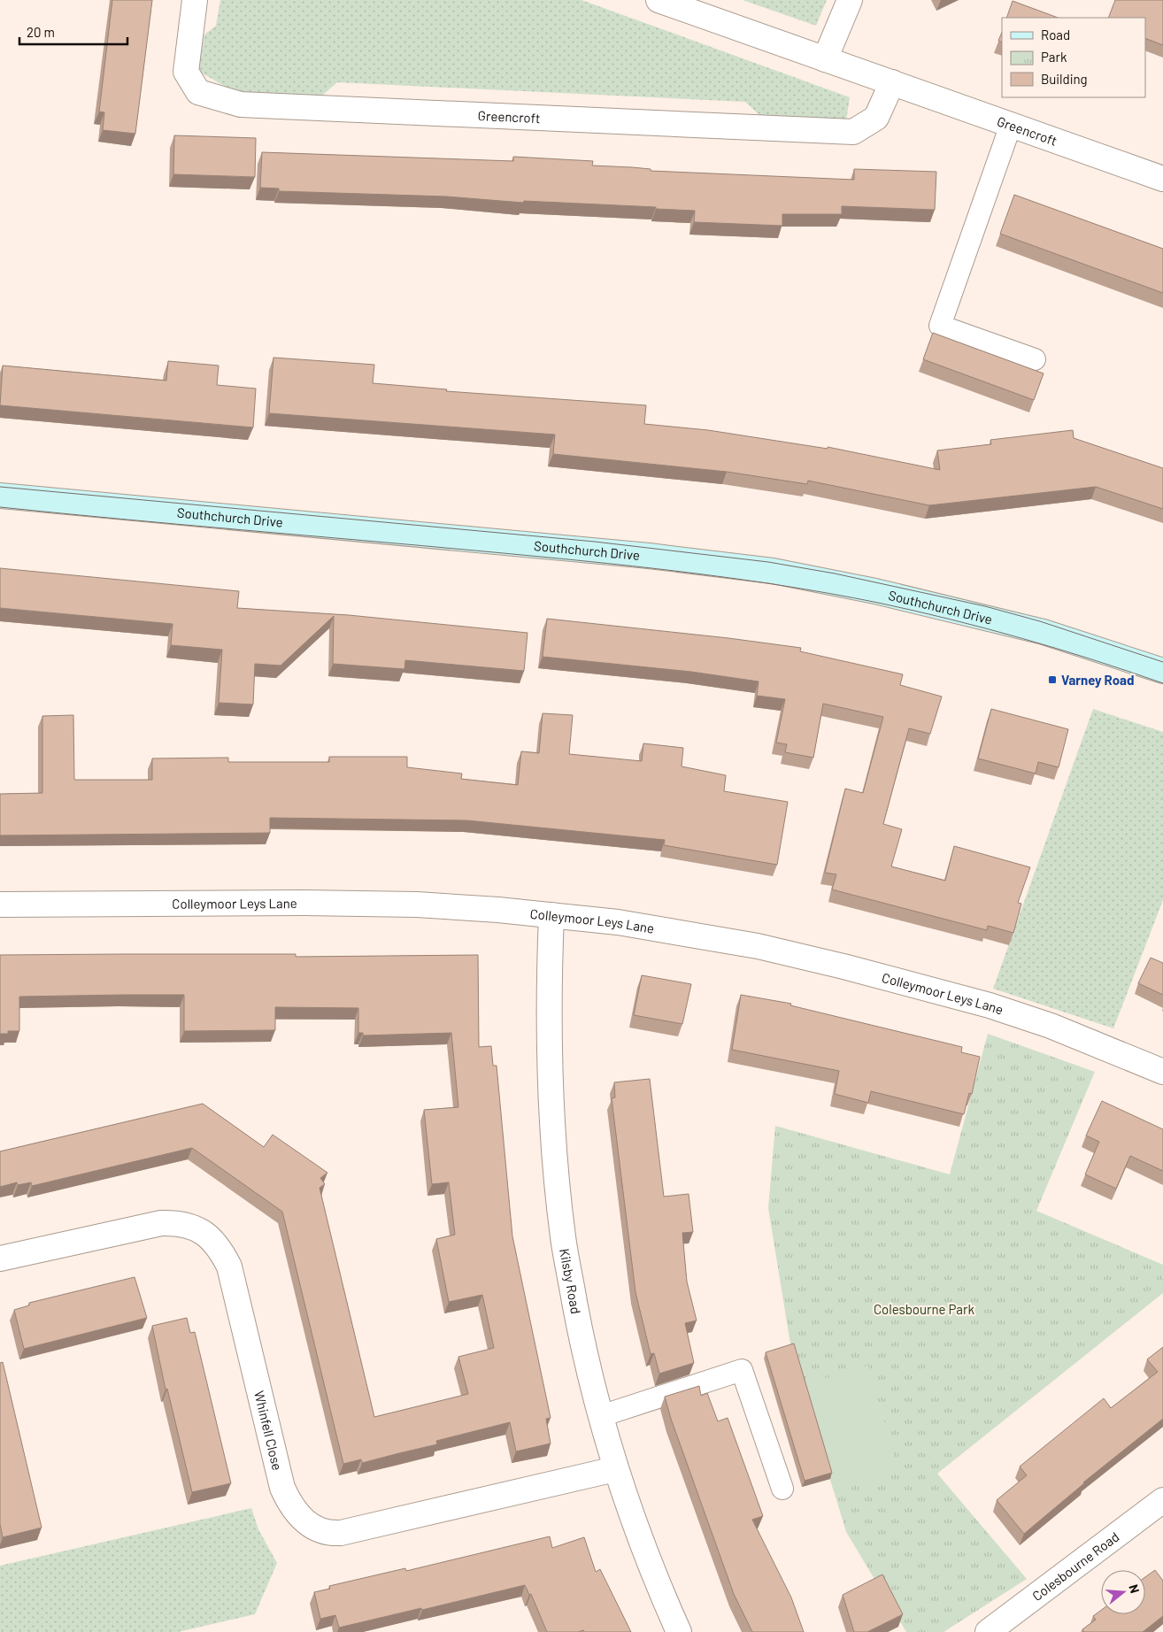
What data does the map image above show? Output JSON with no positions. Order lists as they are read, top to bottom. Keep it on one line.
{"streets":{"street":["Greencroft","Southchurch Drive","Colleymoor Leys Lane","Kilsby Road","Whinfell Close","Colesbourne Road"]},"crossings":[["Colleymoor Leys Lane","Kilsby Road"],["Kilsby Road","Whinfell Close"]],"parks":["Colesbourne Park"],"places":{"transit":["Varney Road"]},"legend":["Road","Park","Building"],"scale_bar":"20 m","north":"right"}
